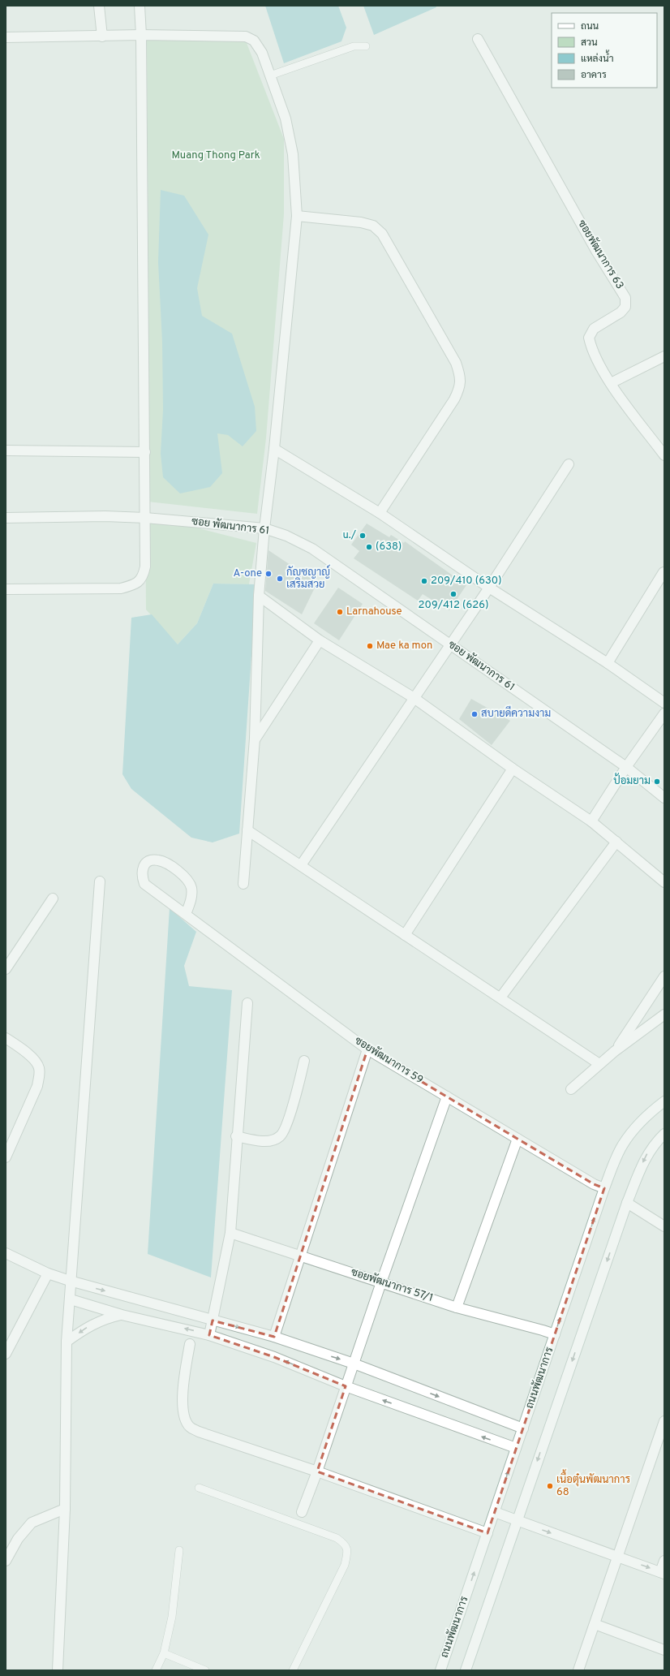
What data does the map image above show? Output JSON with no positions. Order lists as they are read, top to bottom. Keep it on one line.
{"streets":{"street":["ซอยพัฒนาการ 63","ซอย พัฒนาการ 61","ซอยพัฒนาการ 59","ซอยพัฒนาการ 57/1","ถนนพัฒนาการ"]},"crossings":[["ซอยพัฒนาการ 59","ถนนพัฒนาการ"],["ซอยพัฒนาการ 57/1","ถนนพัฒนาการ"]],"parks":["Muang Thong Park"],"places":["u./","(638)","A-one","กัญชญาญ์ เสริมสวย","209/410 (630)","209/412 (626)","Larnahouse","Mae ka mon","สบายดีความงาม","ป้อมยาม","เนื้อตุ๋นพัฒนาการ 68"],"legend":["ถนน","สวน","แหล่งน้ำ","อาคาร"]}
